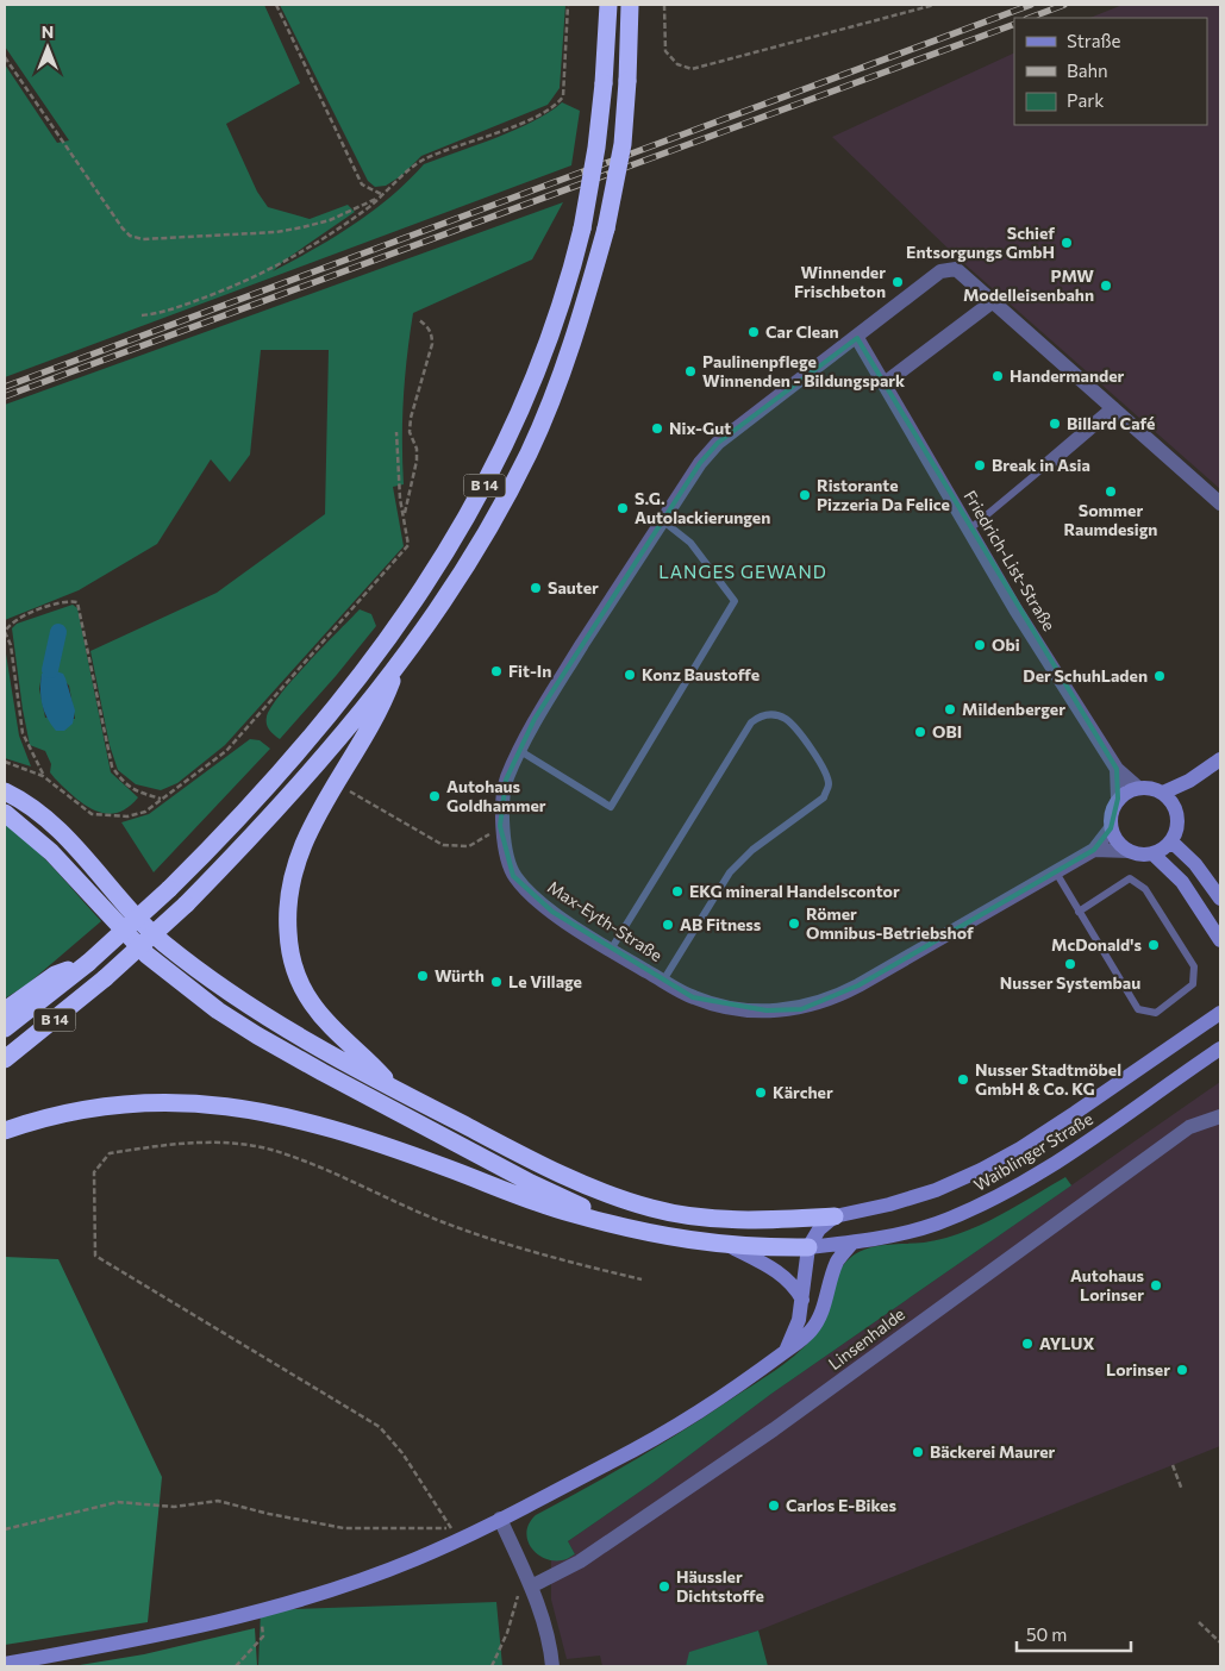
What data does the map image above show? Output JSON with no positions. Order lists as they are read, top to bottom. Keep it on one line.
{"streets":{"highway":["B 14"],"main road":["Friedrich-List-Straße","Waiblinger Straße"],"street":["Max-Eyth-Straße","Linsenhalde"]},"crossings":[["Friedrich-List-Straße","Max-Eyth-Straße"]],"districts":["LANGES GEWAND"],"places":["Schief Entsorgungs GmbH","Winnender Frischbeton","PMW Modelleisenbahn","Car Clean","Paulinenpflege Winnenden - Bildungspark","Handermander","Billard Café","Nix-Gut","Break in Asia","Sommer Raumdesign","Ristorante Pizzeria Da Felice","S.G. Autolackierungen","Sauter","Obi","Fit-In","Konz Baustoffe","Der SchuhLaden","Mildenberger","OBI","Autohaus Goldhammer","EKG mineral Handelscontor","Römer Omnibus-Betriebshof","AB Fitness","McDonald's","Nusser Systembau","Würth","Le Village","Nusser Stadtmöbel GmbH & Co. KG","Kärcher","Autohaus Lorinser","AYLUX","Lorinser","Bäckerei Maurer","Carlos E-Bikes","Häussler Dichtstoffe"],"legend":["Straße","Bahn","Park"],"scale_bar":"50 m","north":"top"}
